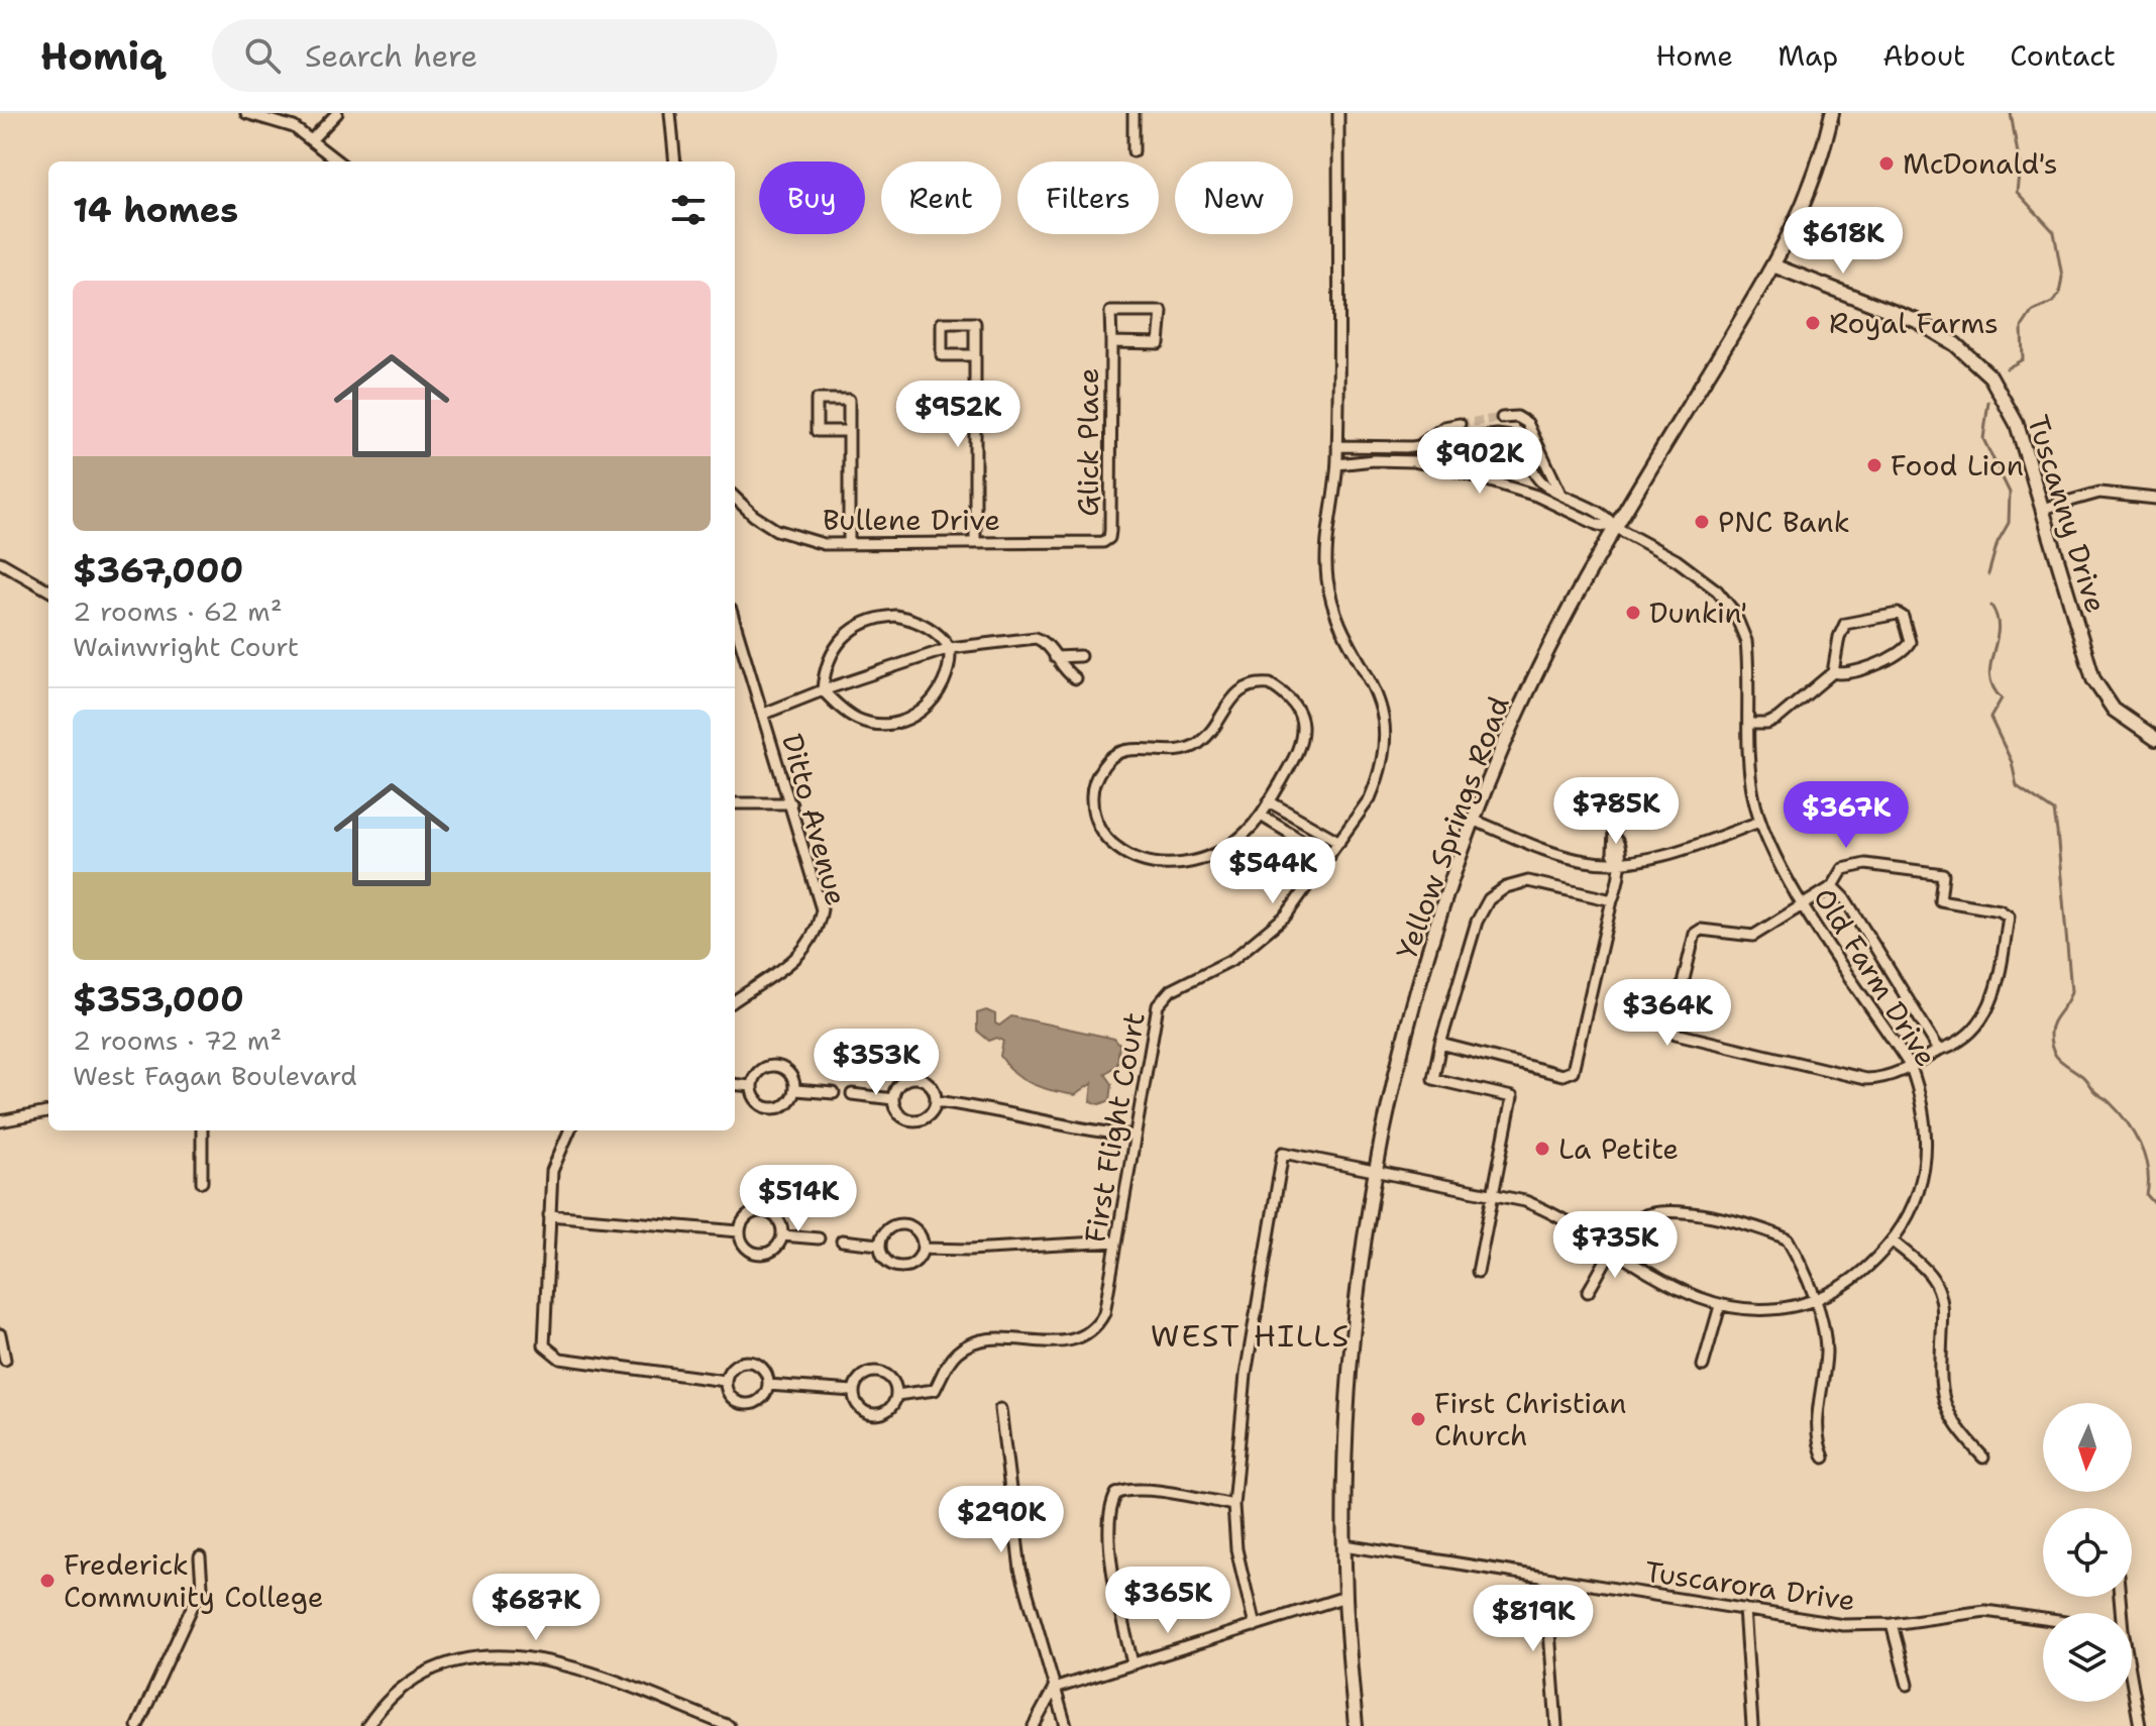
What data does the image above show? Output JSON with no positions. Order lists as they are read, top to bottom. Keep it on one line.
{"streets":{"main road":["Tuscanny Drive","Yellow Springs Road"],"street":["Glick Place","Bullene Drive","Ditto Avenue","Old Farm Drive","First Flight Court","Tuscarora Drive"]},"crossings":[["Glick Place","Bullene Drive"],["Tuscanny Drive","Yellow Springs Road"],["Yellow Springs Road","Old Farm Drive"],["Yellow Springs Road","Tuscarora Drive"]],"districts":["WEST HILLS"],"places":["McDonald's","Royal Farms","Food Lion","PNC Bank","Dunkin'","La Petite","First Christian Church","Frederick Community College"],"north":"bottom","page":{"header":"Homiq","search":"Search here","nav":["Home","Map","About","Contact"],"chip":["Buy","Rent","Filters","New"],"heading":"14 homes","price":["$618K","$952K","$902K","$785K","$367K","$544K","$364K","$353K","$514K","$735K","$290K","$365K","$687K","$819K"],"list":[{"name":"$367,000","note":"2 rooms · 62 m² · Wainwright Court"},{"name":"$353,000","note":"2 rooms · 72 m² · West Fagan Boulevard"}]}}
